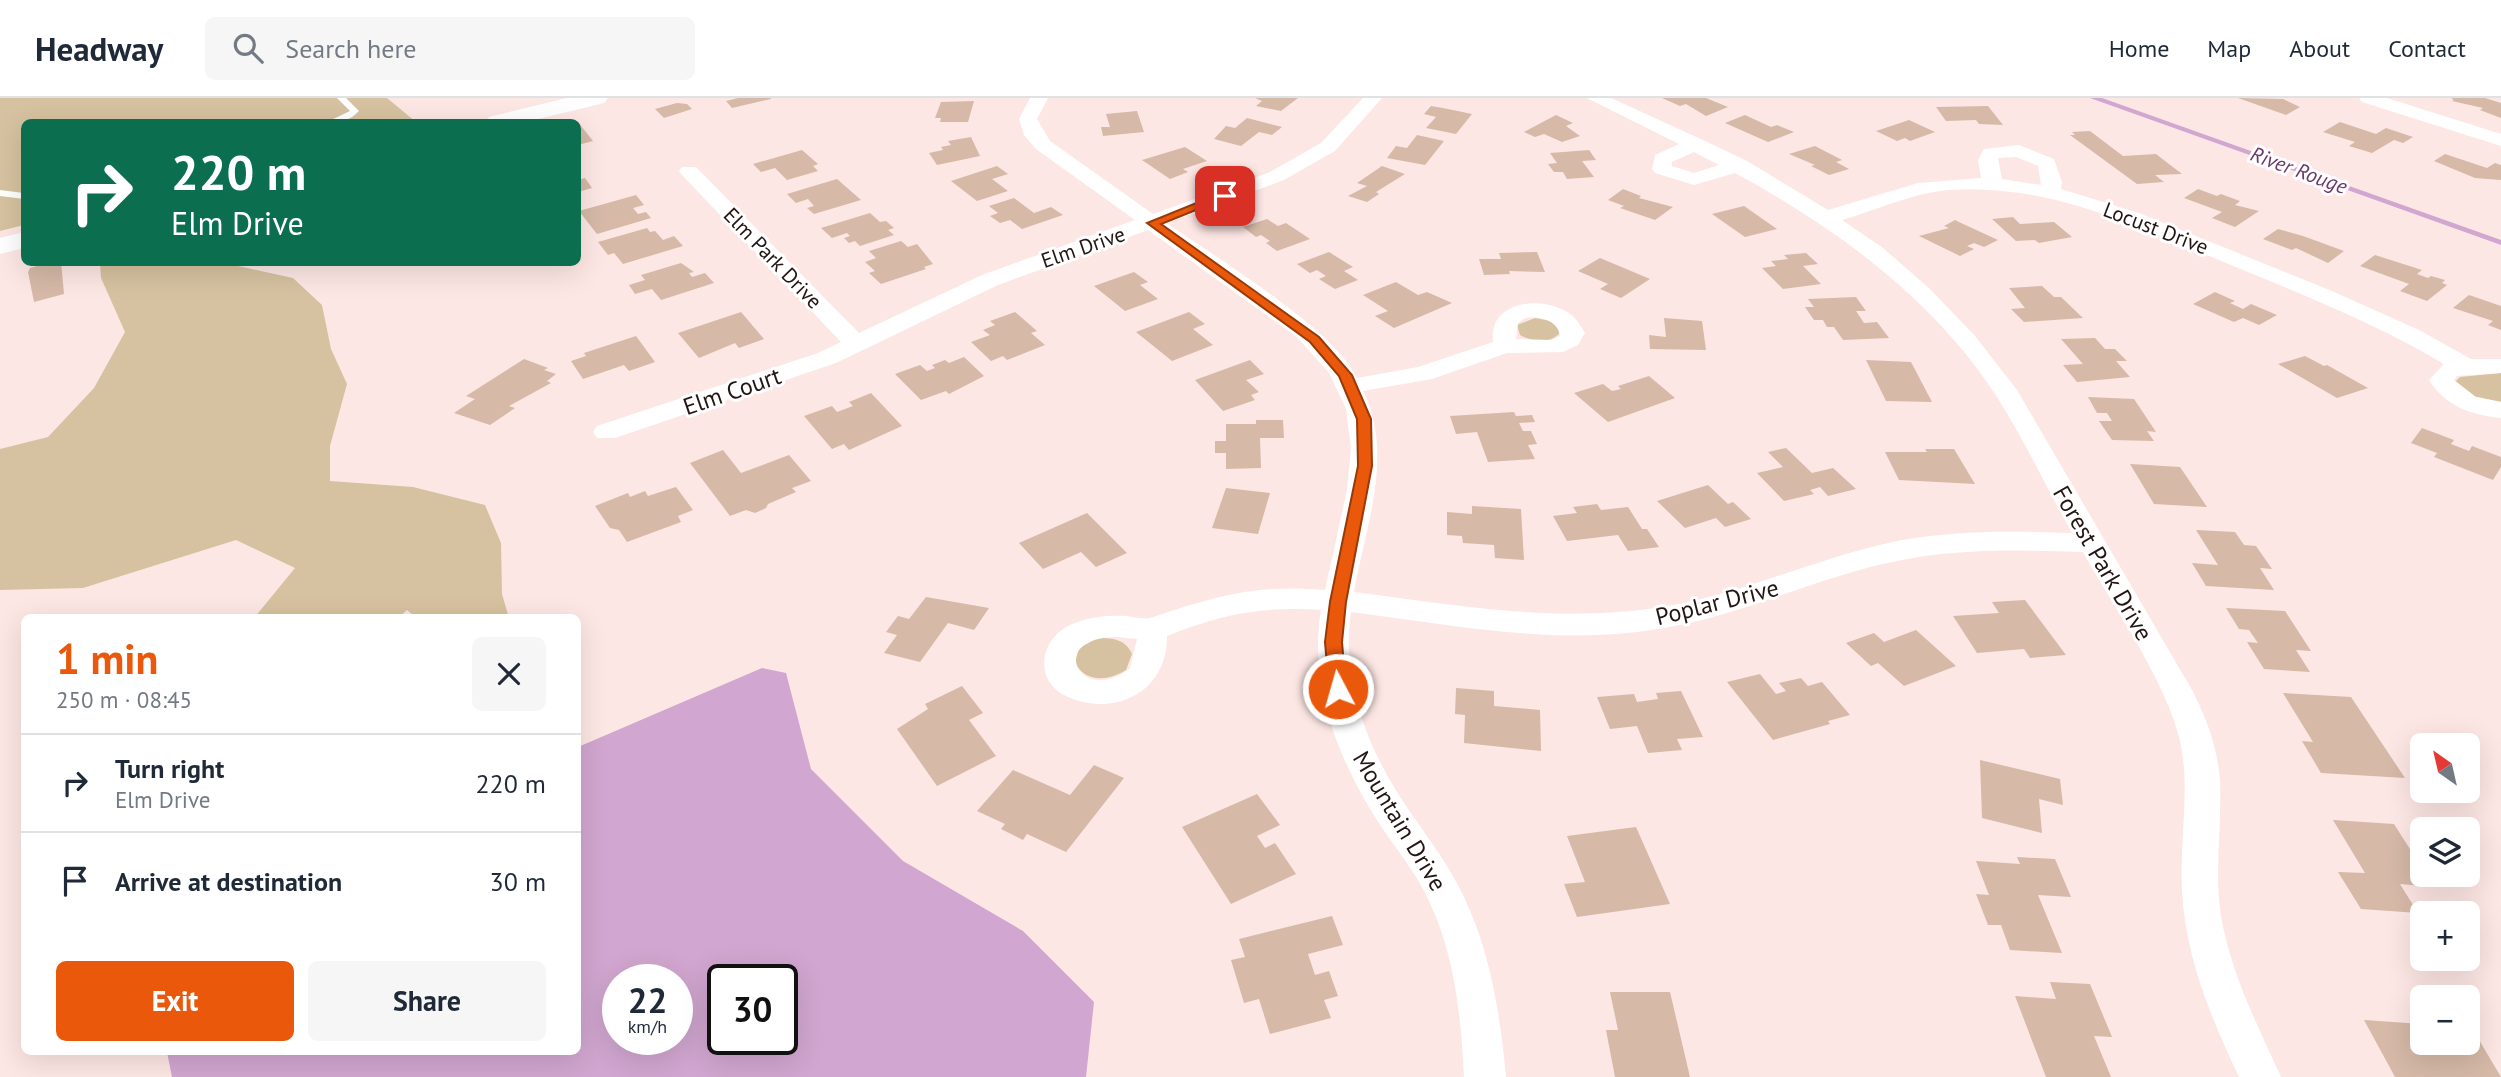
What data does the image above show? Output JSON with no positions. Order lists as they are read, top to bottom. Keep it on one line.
{"streets":{"street":["Locust Drive","Elm Drive","Elm Park Drive","Elm Court","Forest Park Drive","Poplar Drive","Mountain Drive"]},"crossings":[["Locust Drive","Forest Park Drive"],["Elm Drive","Elm Park Drive"],["Elm Drive","Elm Court"],["Elm Drive","Mountain Drive"],["Elm Park Drive","Elm Court"],["Forest Park Drive","Poplar Drive"],["Poplar Drive","Mountain Drive"]],"water":["River Rouge"],"north":"top left","page":{"header":"Headway","search":"Search here","nav":["Home","Map","About","Contact"],"turn":["220 m","Elm Drive"],"heading":["1 min","250 m · 08:45"],"map_buttons":["+","−"],"list":[{"name":"Turn right","note":"Elm Drive","value":"220 m"},{"name":"Arrive at destination","value":"30 m"}],"buttons":["Exit","Share"],"speed":"22 km/h","limit":"30"}}
